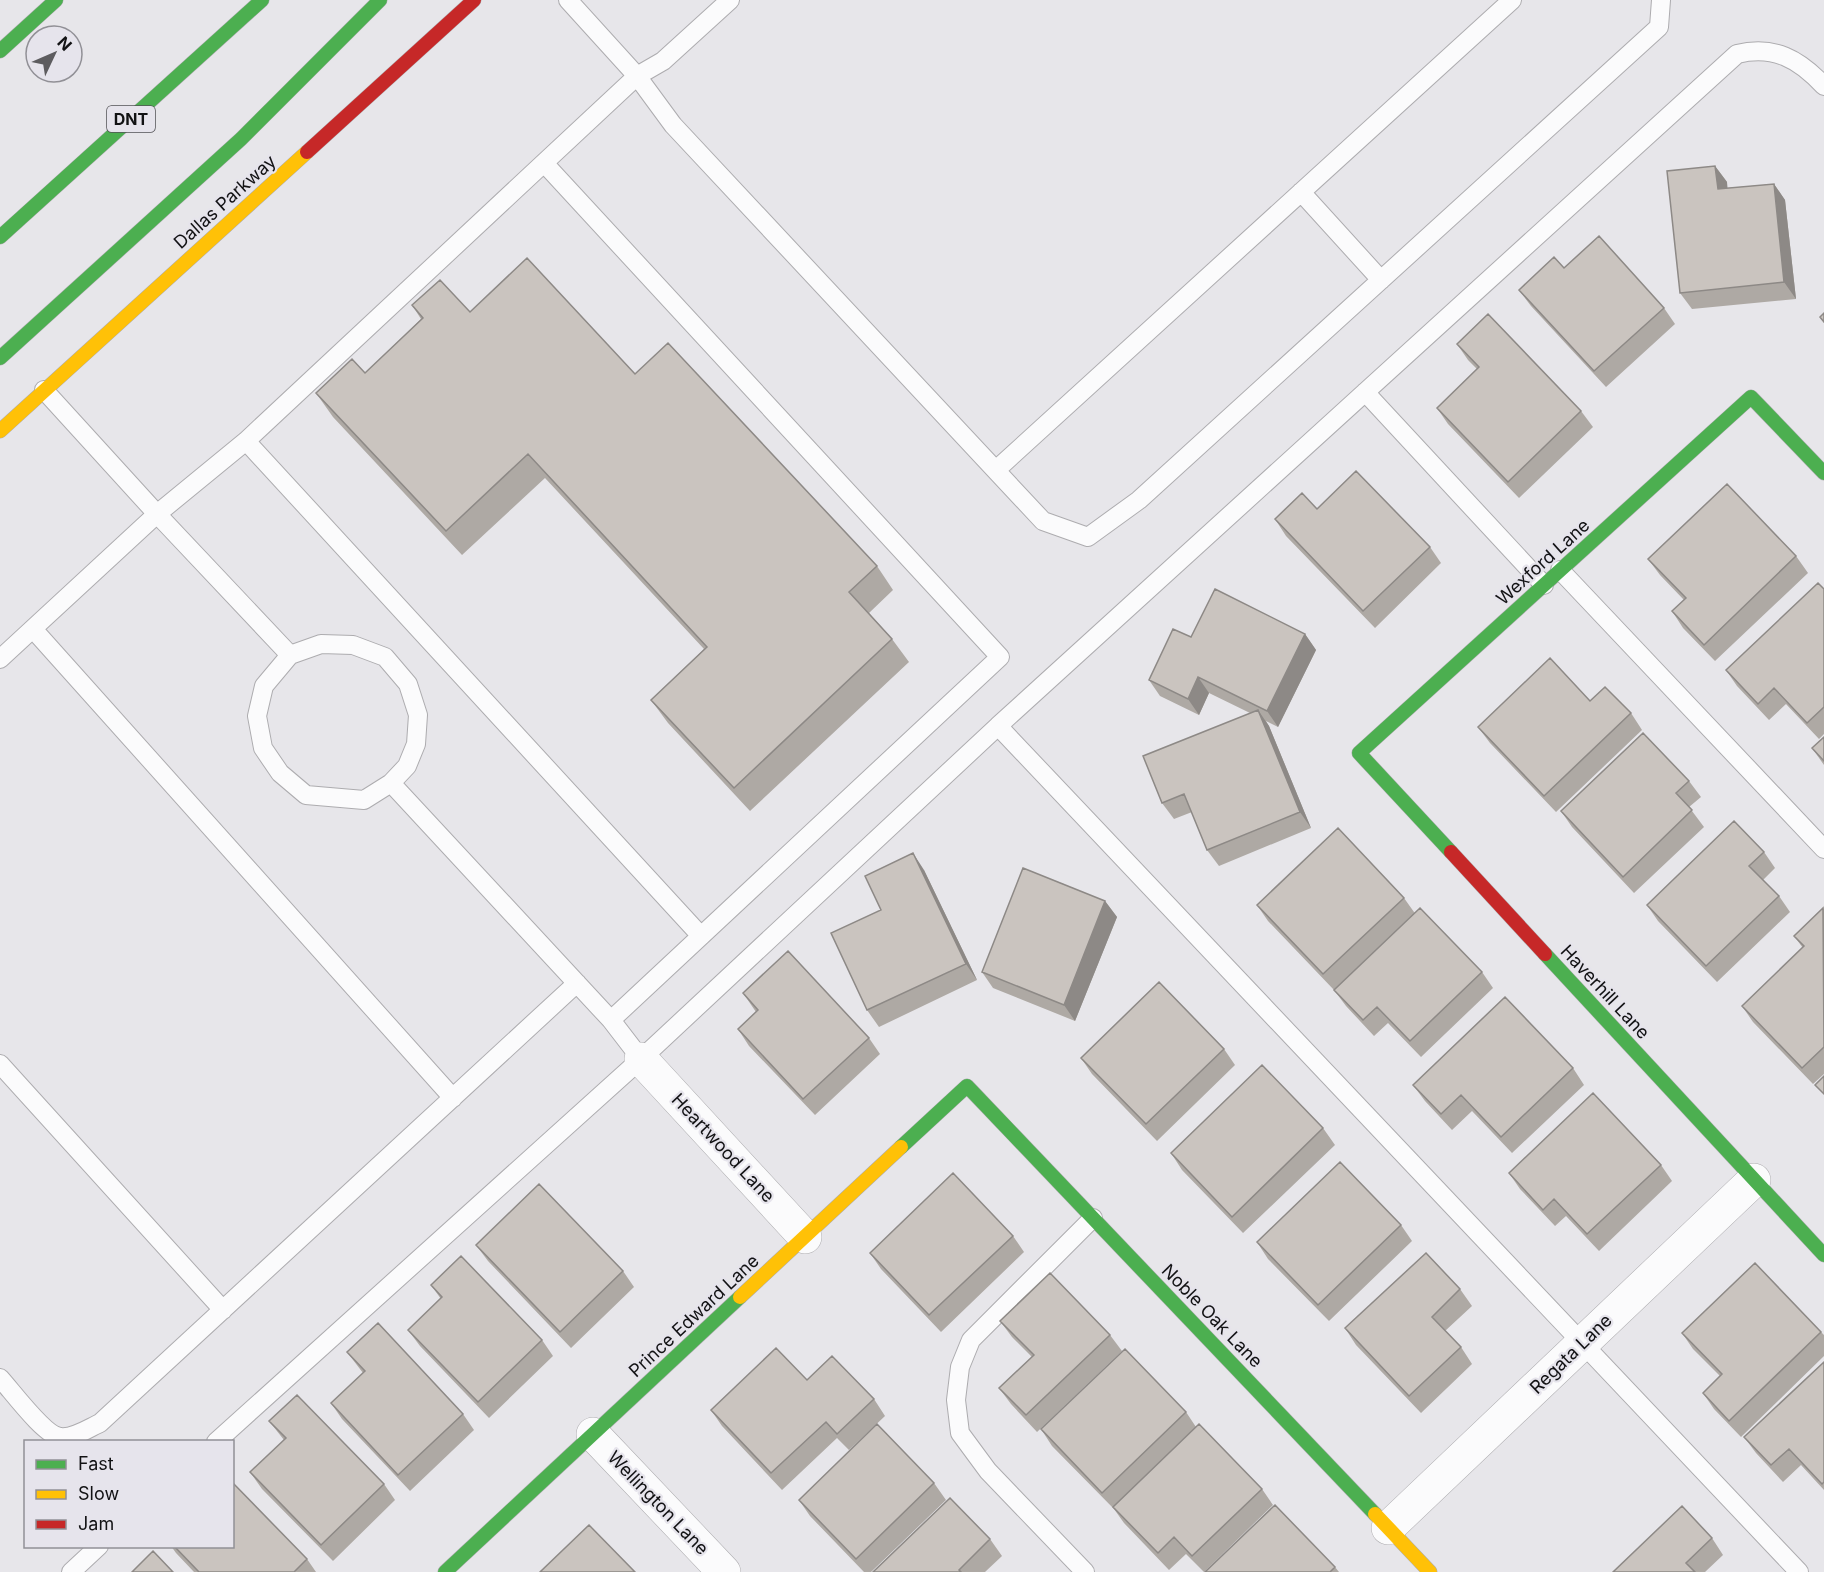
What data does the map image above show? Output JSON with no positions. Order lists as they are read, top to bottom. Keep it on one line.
{"streets":{"main road":["DNT","Dallas Parkway","Wexford Lane","Haverhill Lane","Prince Edward Lane","Noble Oak Lane"],"street":["Heartwood Lane","Regata Lane","Wellington Lane"]},"crossings":[["Wexford Lane","Haverhill Lane"],["Haverhill Lane","Regata Lane"],["Heartwood Lane","Prince Edward Lane"],["Prince Edward Lane","Noble Oak Lane"],["Prince Edward Lane","Wellington Lane"],["Noble Oak Lane","Regata Lane"]],"legend":["Fast","Slow","Jam"],"north":"top right"}
